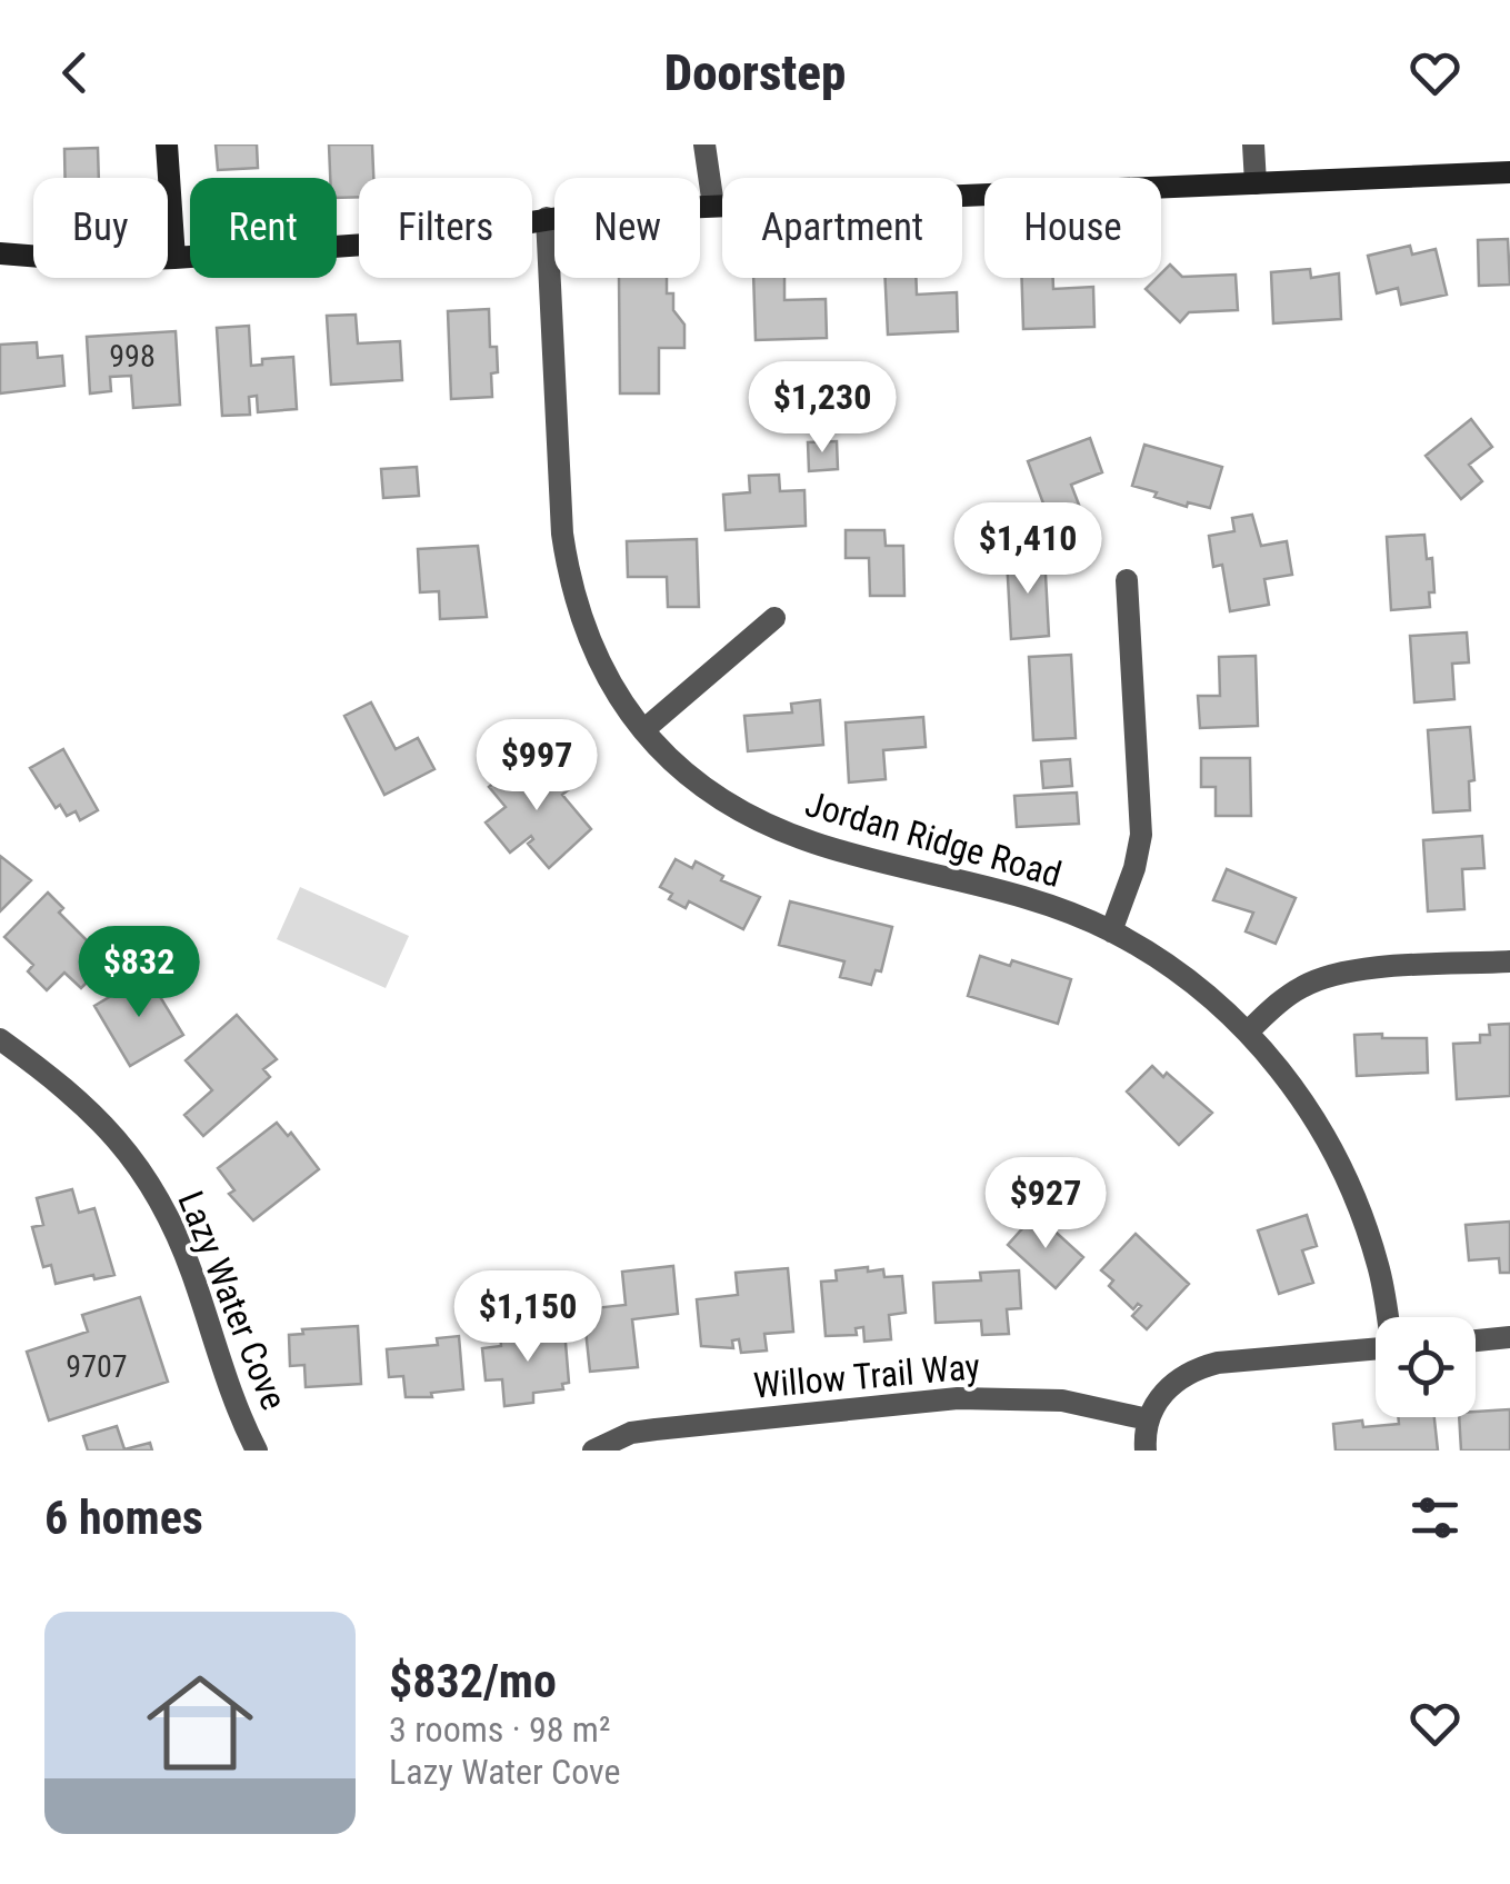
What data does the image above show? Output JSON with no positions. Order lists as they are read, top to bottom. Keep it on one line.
{"streets":{"street":["Jordan Ridge Road","Lazy Water Cove","Willow Trail Way"]},"house_numbers":["998","9707"],"page":{"header":"Doorstep","chip":["Buy","Rent","Filters","New","Apartment","House"],"price":["$1,230","$1,410","$997","$832","$927","$1,150"],"heading":"6 homes","list":[{"name":"$832/mo","note":"3 rooms · 98 m² · Lazy Water Cove"}]}}
